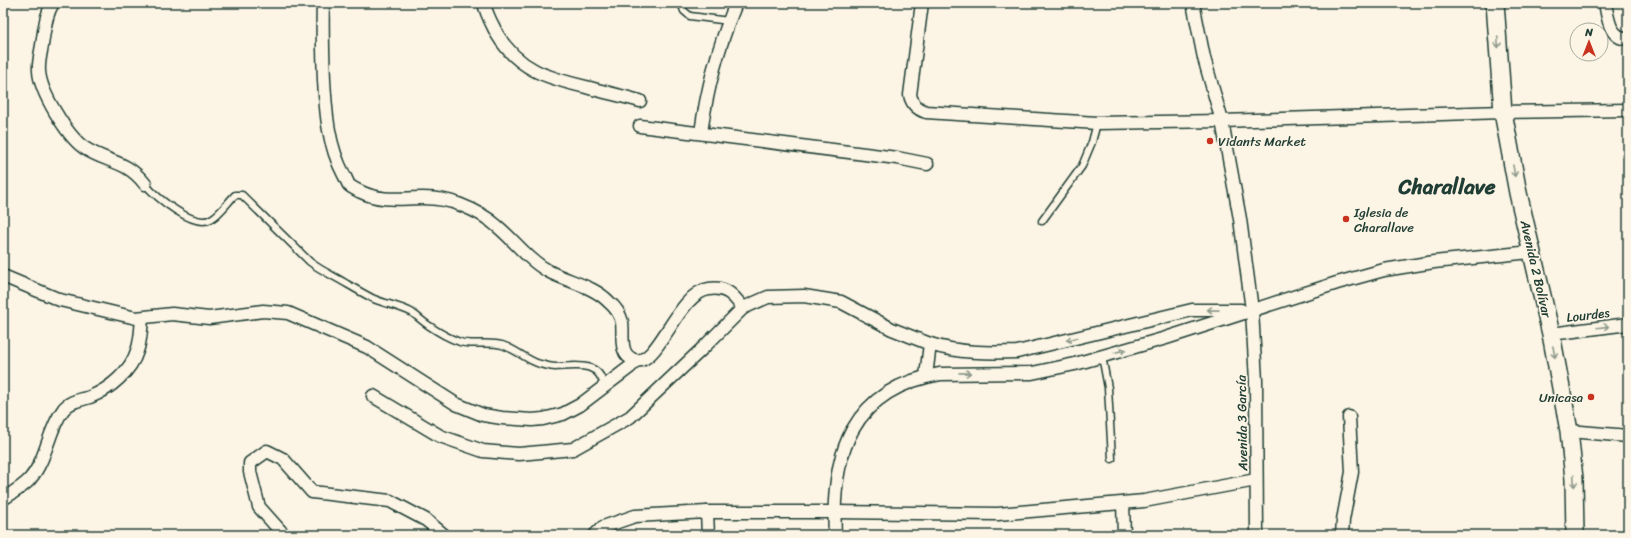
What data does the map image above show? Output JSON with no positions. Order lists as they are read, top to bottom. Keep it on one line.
{"streets":{"street":["Avenida 2 Bolívar","Lourdes","Avenida 3 García"]},"crossings":[["Avenida 2 Bolívar","Lourdes"]],"one_way":["Avenida 2 Bolívar"],"districts":["Charallave"],"places":["Vidants Market","Iglesia de Charallave","Unicasa"],"north":"top"}
